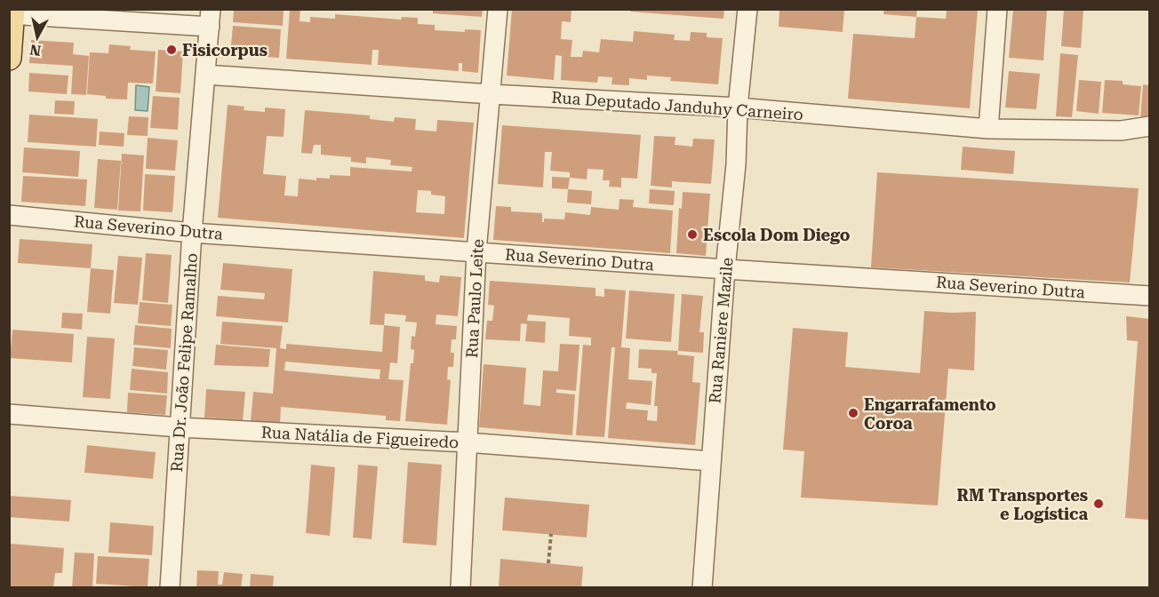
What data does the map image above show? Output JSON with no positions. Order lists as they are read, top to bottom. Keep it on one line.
{"streets":{"street":["Rua Deputado Janduhy Carneiro","Rua Severino Dutra","Rua Paulo Leite","Rua Raniere Mazile","Rua Dr. João Felipe Ramalho","Rua Natália de Figueiredo"]},"crossings":[["Rua Deputado Janduhy Carneiro","Rua Paulo Leite"],["Rua Deputado Janduhy Carneiro","Rua Raniere Mazile"],["Rua Deputado Janduhy Carneiro","Rua Dr. João Felipe Ramalho"],["Rua Severino Dutra","Rua Paulo Leite"],["Rua Severino Dutra","Rua Raniere Mazile"],["Rua Severino Dutra","Rua Dr. João Felipe Ramalho"],["Rua Paulo Leite","Rua Natália de Figueiredo"],["Rua Raniere Mazile","Rua Natália de Figueiredo"],["Rua Dr. João Felipe Ramalho","Rua Natália de Figueiredo"]],"places":["Fisicorpus","Escola Dom Diego","Engarrafamento Coroa","RM Transportes e Logística"],"north":"bottom"}
